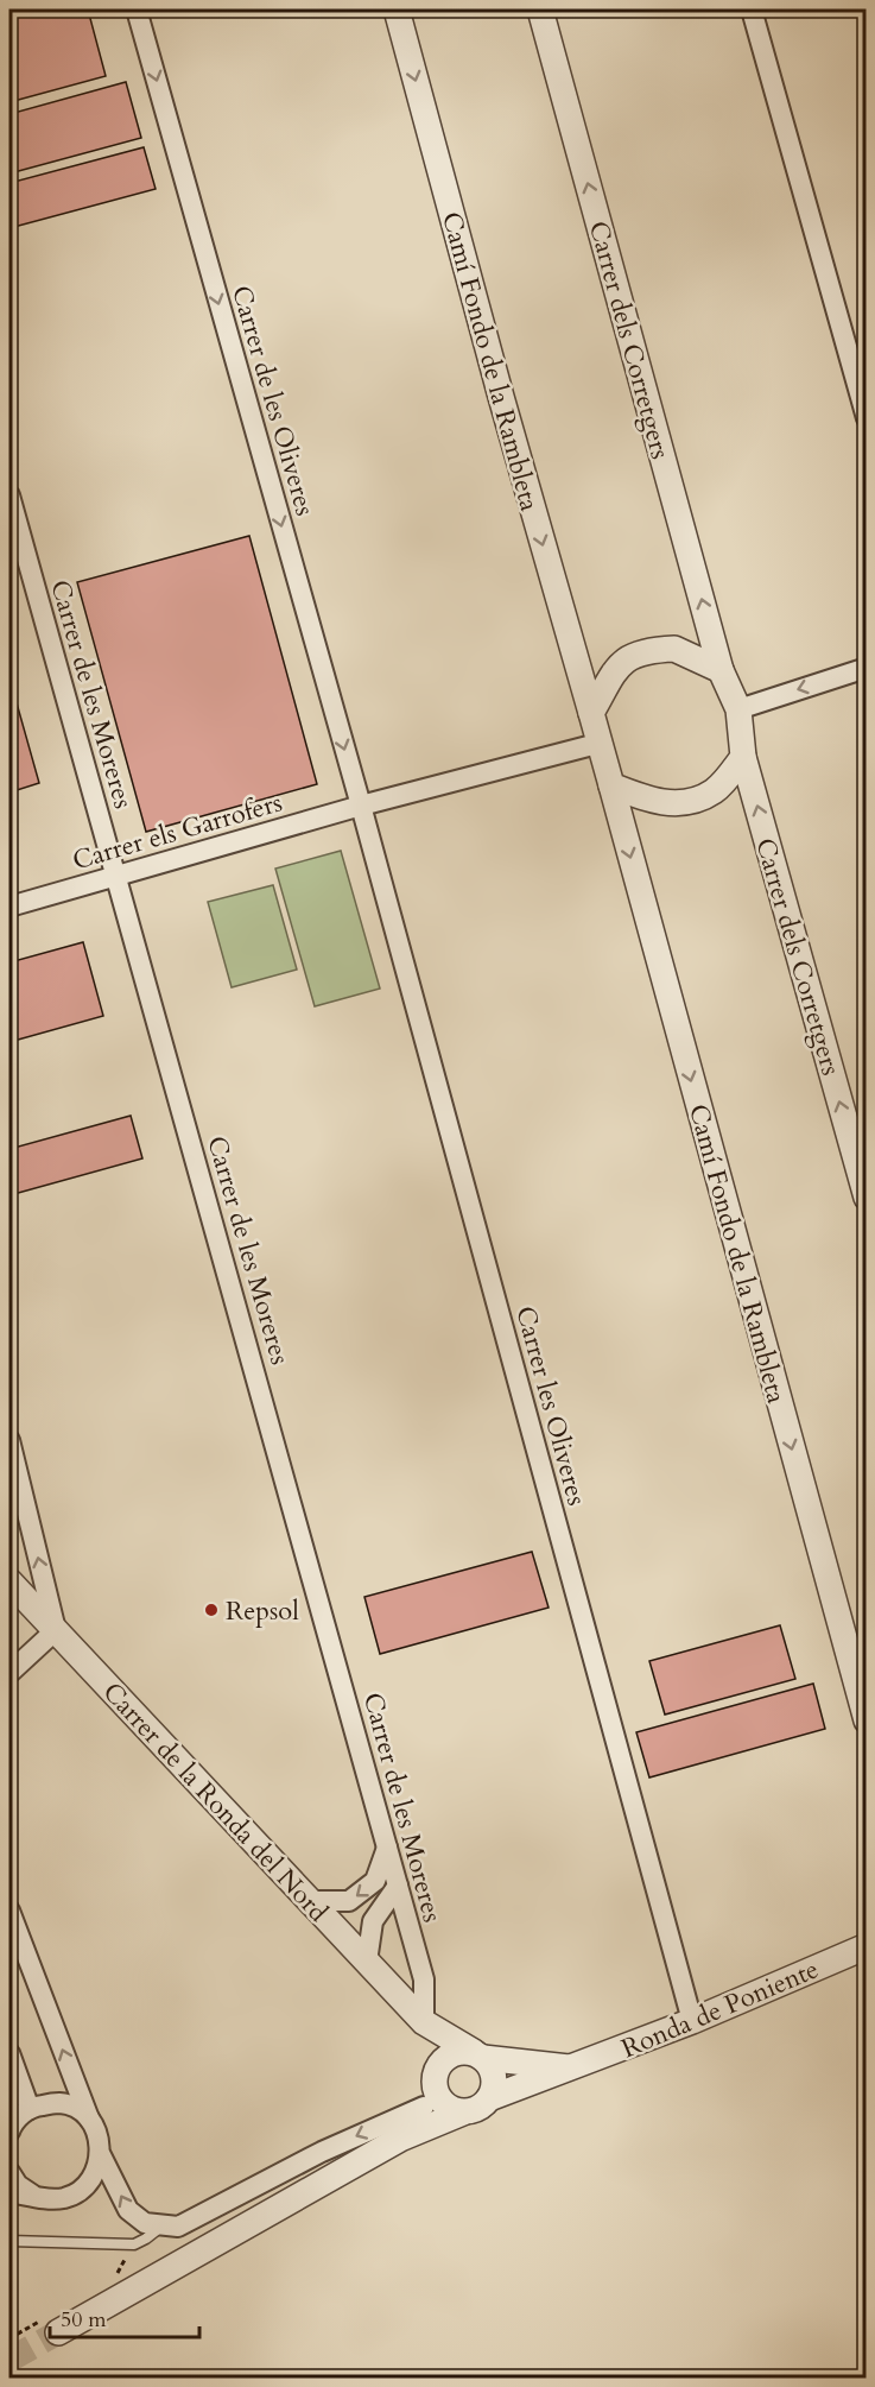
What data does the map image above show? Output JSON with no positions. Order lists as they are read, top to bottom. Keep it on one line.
{"streets":{"street":["Carrer dels Corretgers","Camí Fondo de la Rambleta","Carrer de les Oliveres","Carrer de les Moreres","Carrer els Garrofers","Carrer les Oliveres","Carrer de la Ronda del Nord","Ronda de Poniente"]},"crossings":[["Carrer dels Corretgers","Camí Fondo de la Rambleta"],["Carrer dels Corretgers","Carrer els Garrofers"],["Camí Fondo de la Rambleta","Carrer els Garrofers"],["Carrer de les Oliveres","Carrer els Garrofers"],["Carrer de les Oliveres","Carrer les Oliveres"],["Carrer de les Moreres","Carrer els Garrofers"],["Carrer de les Moreres","Carrer de la Ronda del Nord"],["Carrer els Garrofers","Carrer les Oliveres"],["Carrer les Oliveres","Ronda de Poniente"],["Carrer de la Ronda del Nord","Ronda de Poniente"]],"one_way":["Camí Fondo de la Rambleta","Carrer de les Oliveres"],"places":["Repsol"],"scale_bar":"50 m"}
